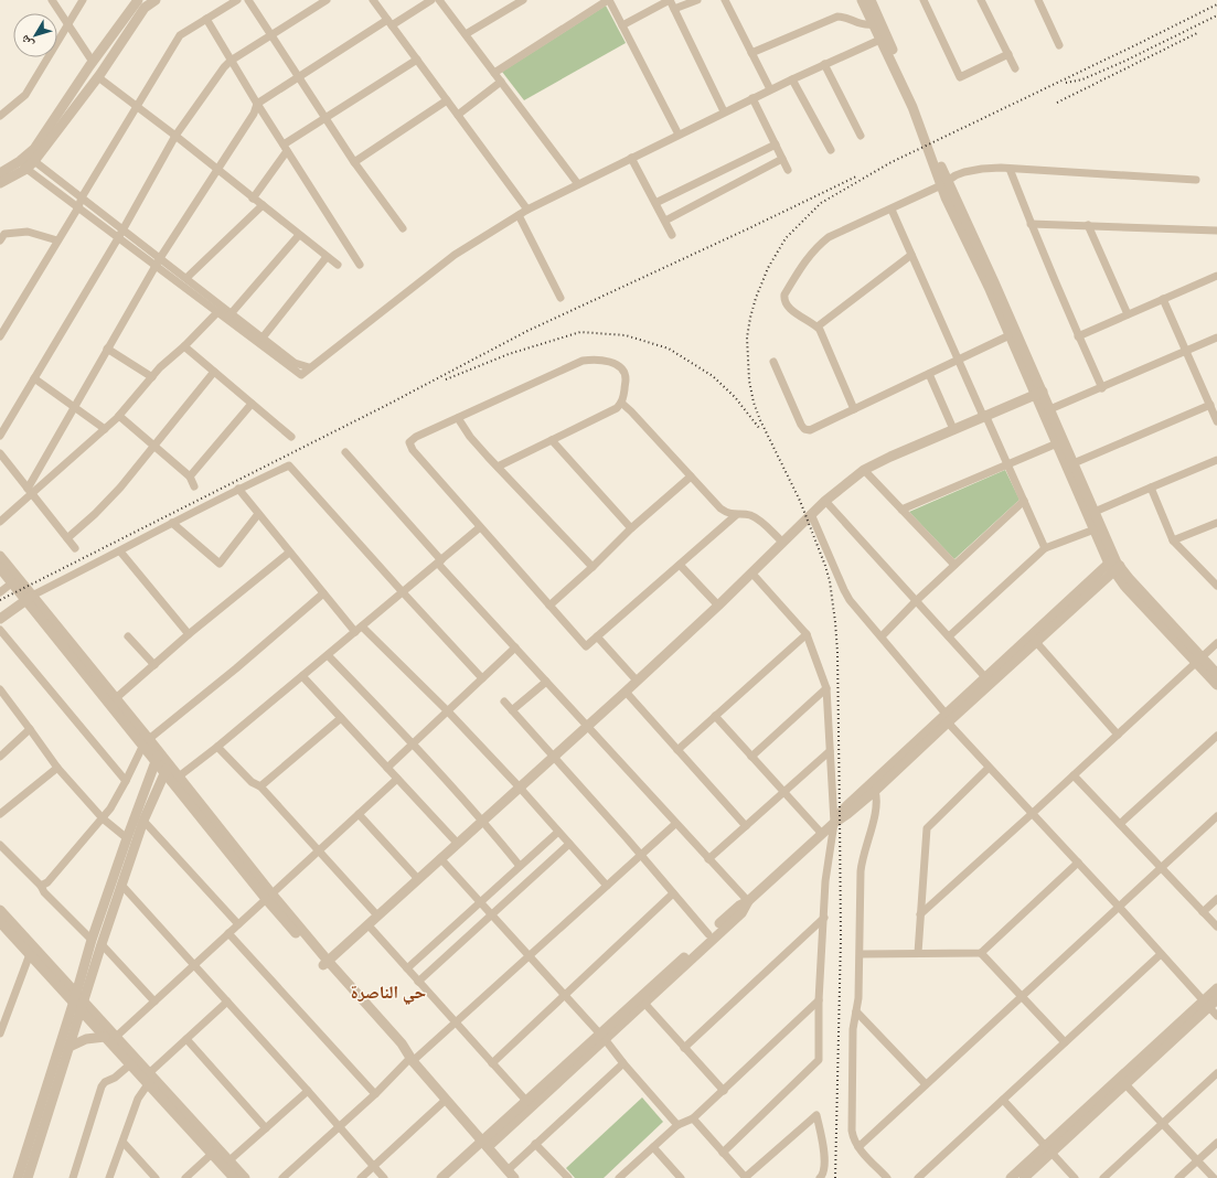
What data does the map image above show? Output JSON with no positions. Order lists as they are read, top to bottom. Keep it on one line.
{"districts":["حي الناصرة"],"north":"bottom left"}
